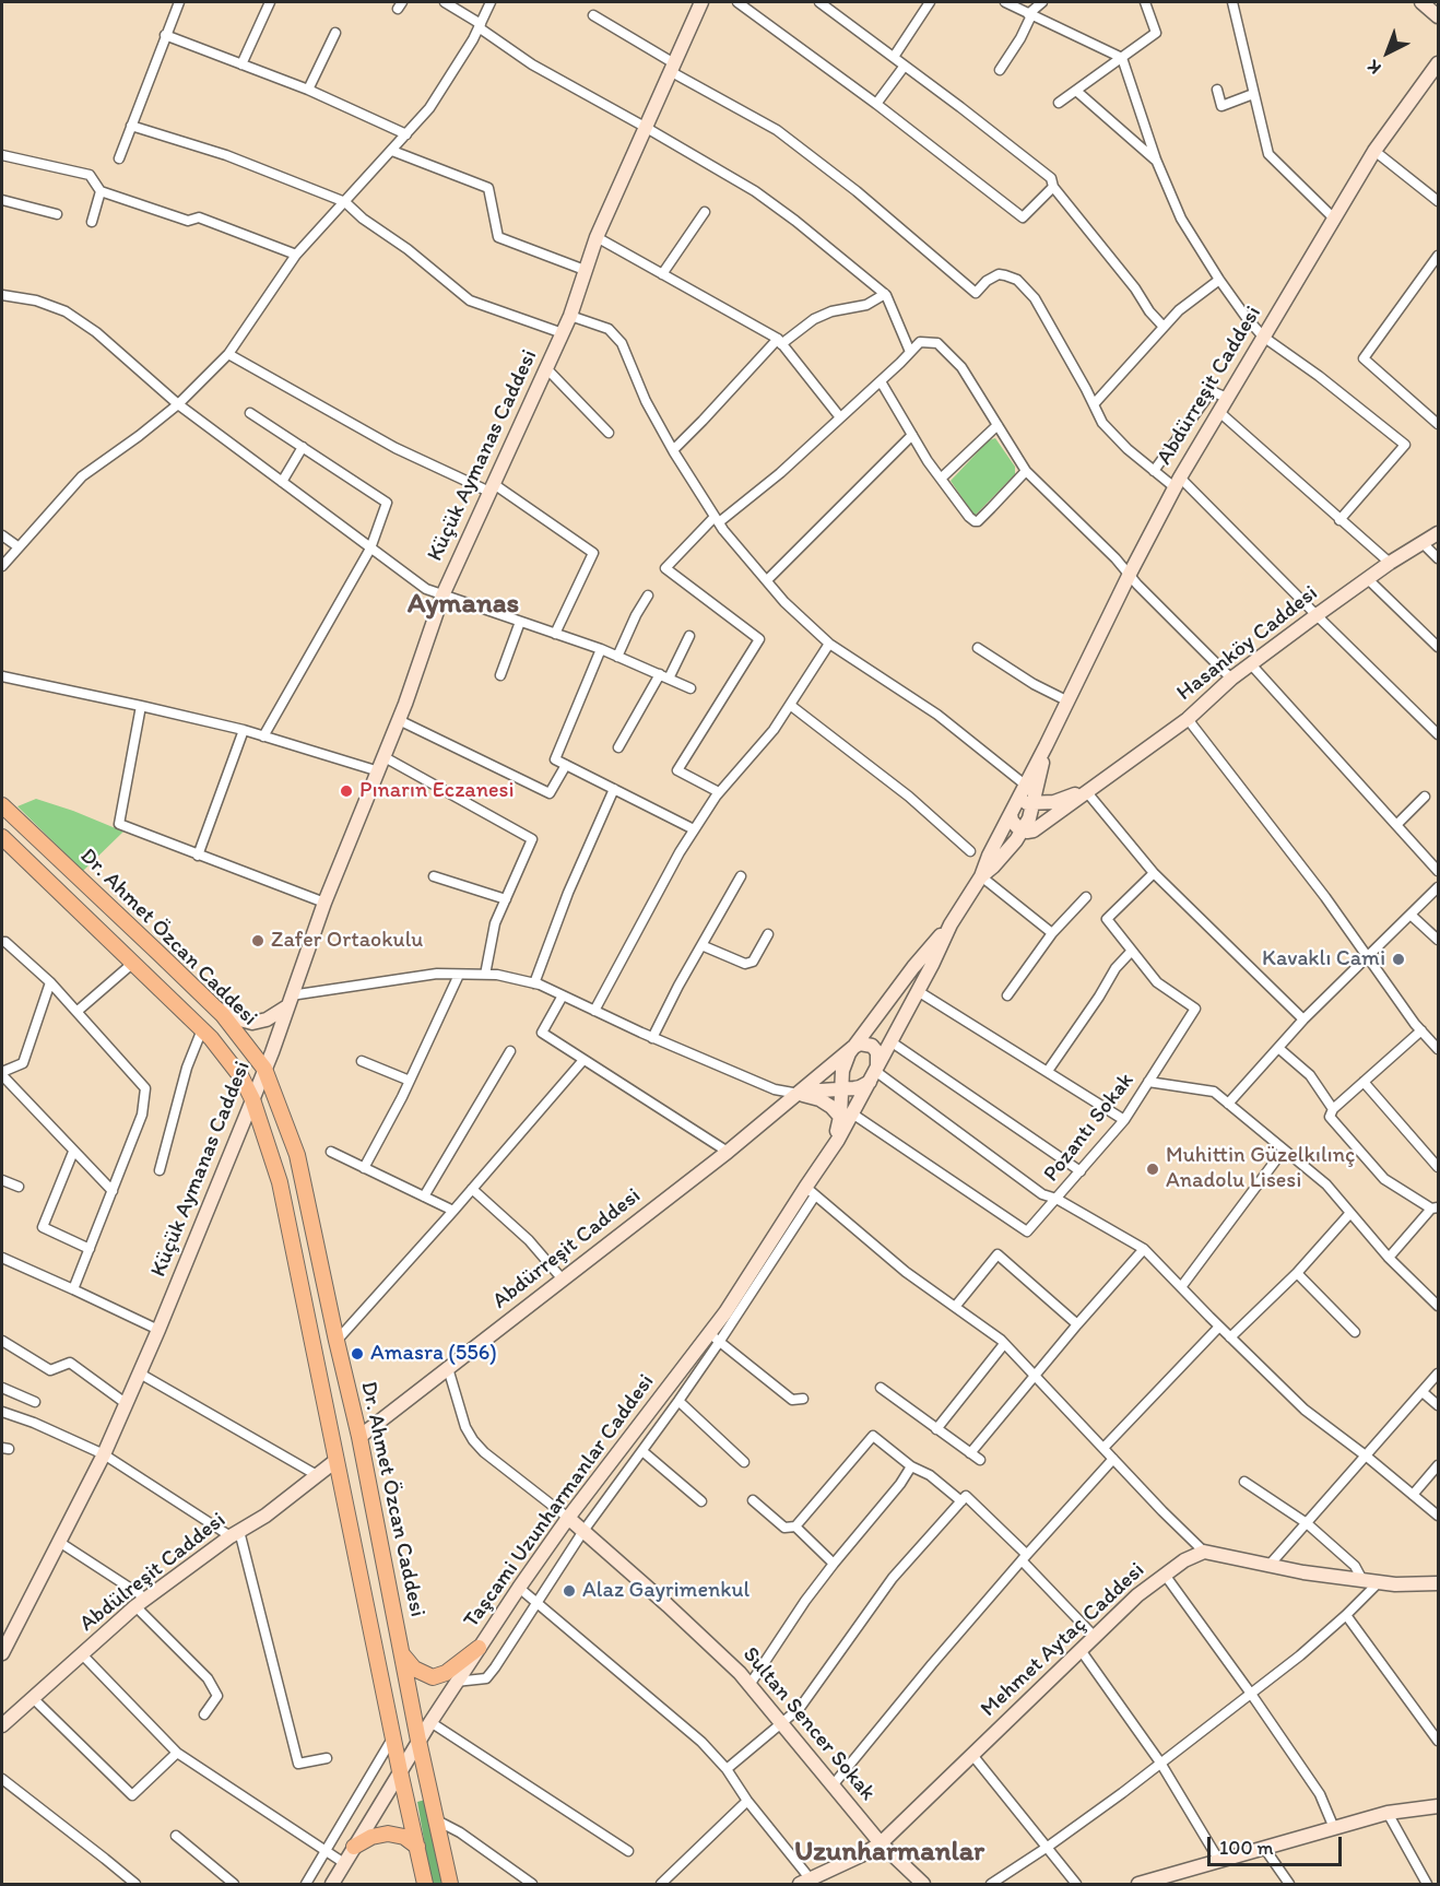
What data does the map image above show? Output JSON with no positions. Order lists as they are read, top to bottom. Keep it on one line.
{"streets":{"main road":["Dr. Ahmet Özcan Caddesi"],"street":["Abdürreşit Caddesi","Küçük Aymanas Caddesi","Hasanköy Caddesi","Pozantı Sokak","Taşcami Uzunharmanlar Caddesi","Abdülreşit Caddesi","Mehmet Aytaç Caddesi","Sultan Sencer Sokak"]},"crossings":[["Abdürreşit Caddesi","Hasanköy Caddesi"],["Abdürreşit Caddesi","Dr. Ahmet Özcan Caddesi"],["Abdürreşit Caddesi","Taşcami Uzunharmanlar Caddesi"],["Küçük Aymanas Caddesi","Dr. Ahmet Özcan Caddesi"],["Dr. Ahmet Özcan Caddesi","Taşcami Uzunharmanlar Caddesi"],["Dr. Ahmet Özcan Caddesi","Abdülreşit Caddesi"],["Pozantı Sokak","Taşcami Uzunharmanlar Caddesi"],["Taşcami Uzunharmanlar Caddesi","Sultan Sencer Sokak"],["Mehmet Aytaç Caddesi","Sultan Sencer Sokak"]],"districts":["Aymanas","Uzunharmanlar"],"places":["Pınarın Eczanesi","Zafer Ortaokulu","Kavaklı Cami","Muhittin Güzelkılınç Anadolu Lisesi","Amasra (556)","Alaz Gayrimenkul"],"scale_bar":"100 m","north":"bottom left"}
